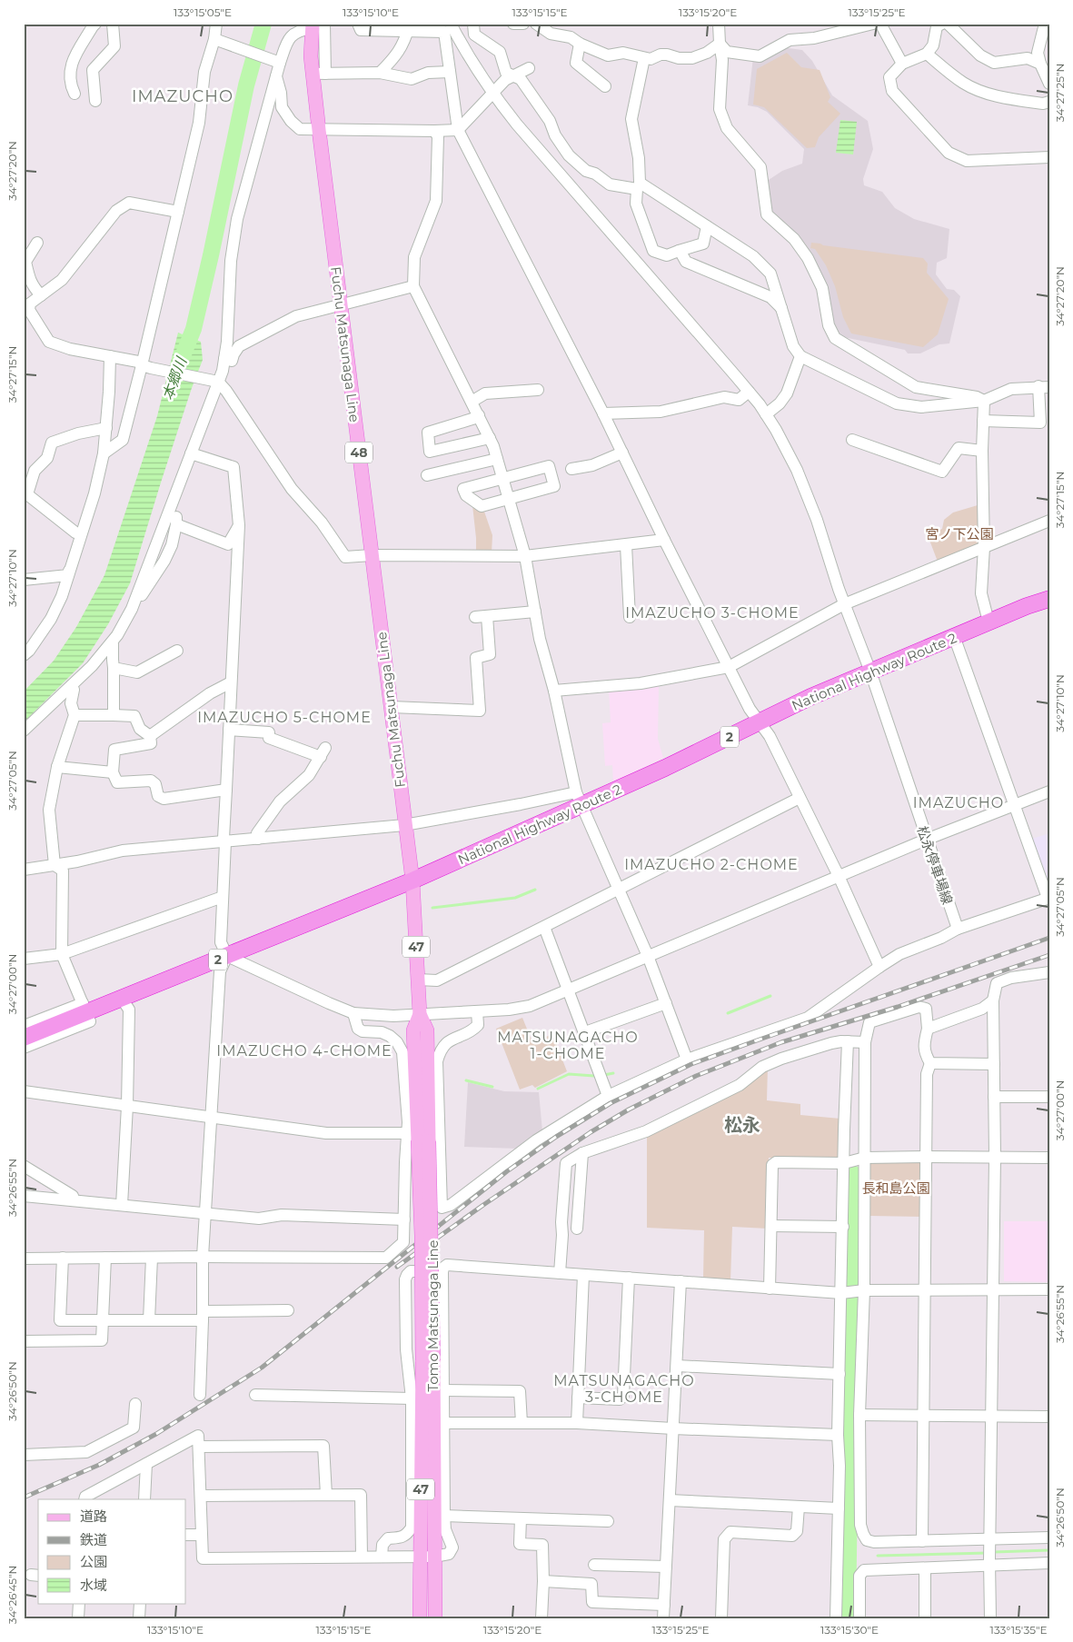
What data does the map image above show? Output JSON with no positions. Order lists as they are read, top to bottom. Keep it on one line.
{"streets":{"highway":["National Highway Route 2","2"],"main road":["Fuchu Matsunaga Line","48","47","Tomo Matsunaga Line"],"street":["松永停車場線"]},"crossings":[["Fuchu Matsunaga Line","National Highway Route 2"],["Fuchu Matsunaga Line","Tomo Matsunaga Line"],["National Highway Route 2","松永停車場線"],["National Highway Route 2","Tomo Matsunaga Line"]],"districts":["IMAZUCHO","IMAZUCHO 3-CHOME","IMAZUCHO 5-CHOME","IMAZUCHO","IMAZUCHO 2-CHOME","MATSUNAGACHO 1-CHOME","IMAZUCHO 4-CHOME","松永","MATSUNAGACHO 3-CHOME"],"water":["本郷川"],"parks":["宮ノ下公園","長和島公園"],"legend":["道路","鉄道","公園","水域"],"coordinates":["133°15'05\"E","133°15'10\"E","133°15'15\"E","133°15'20\"E","133°15'25\"E","34°27'25\"N","34°27'20\"N","34°27'15\"N","34°27'10\"N","34°27'05\"N","34°27'00\"N","34°26'55\"N","34°26'50\"N","34°26'45\"N","133°15'30\"E","133°15'35\"E"]}
